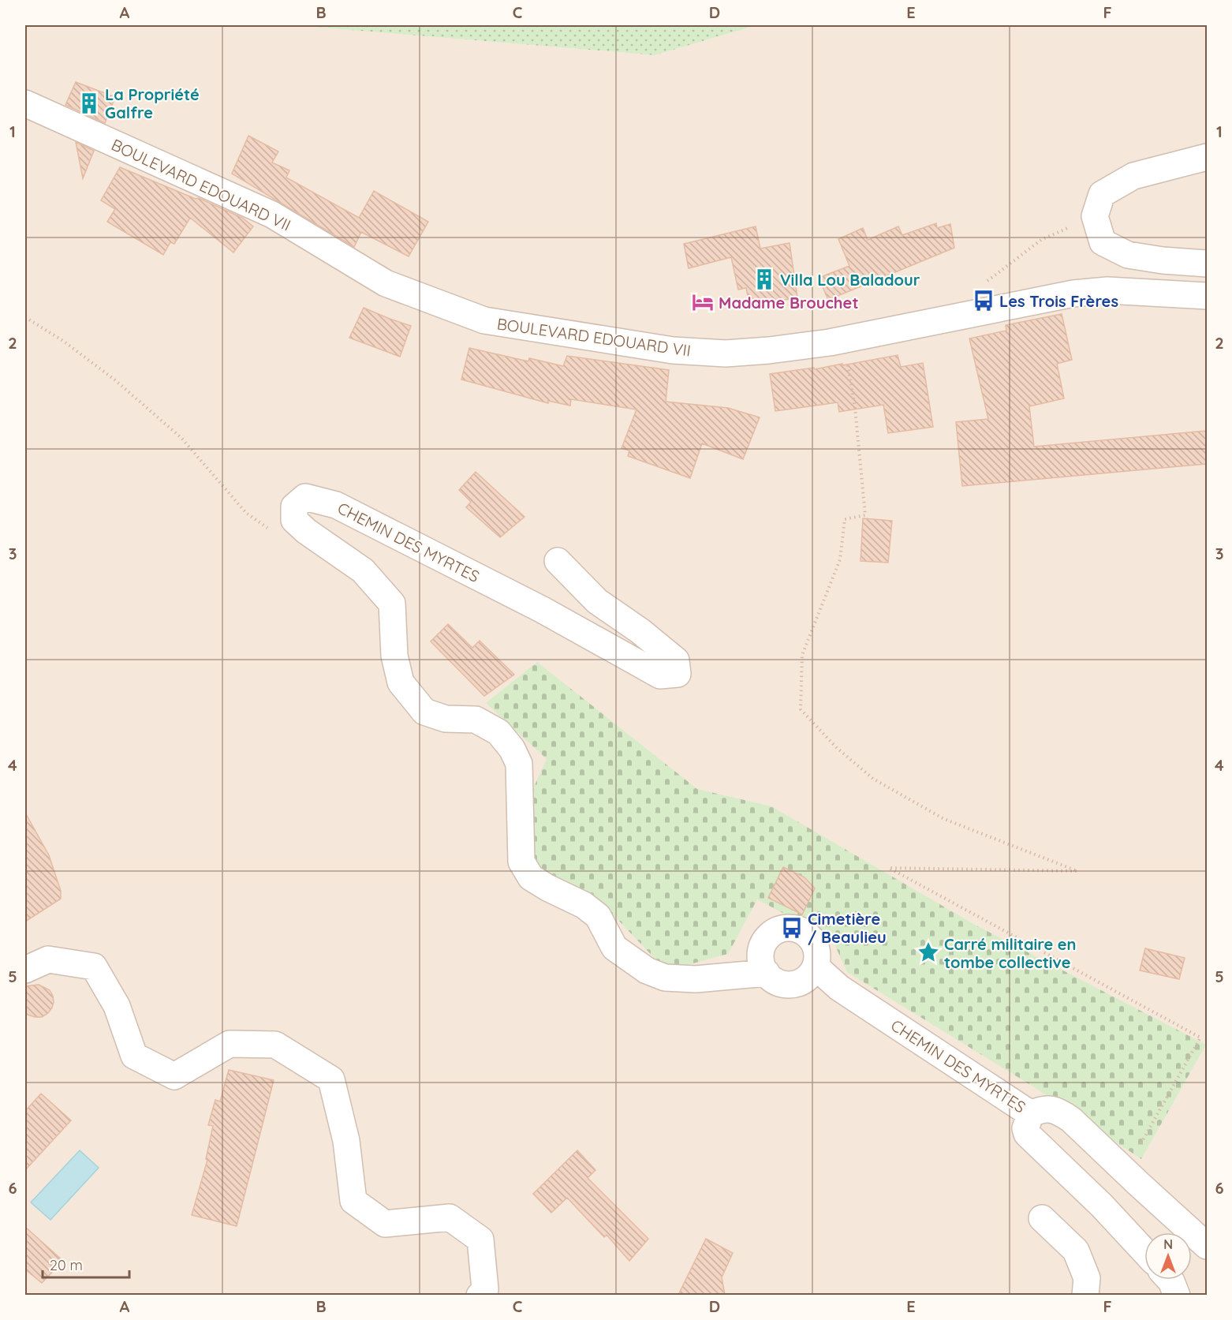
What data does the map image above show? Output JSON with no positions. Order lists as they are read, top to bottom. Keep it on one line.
{"streets":{"street":["BOULEVARD EDOUARD VII","CHEMIN DES MYRTES"]},"places":{"building":["La Propriété Galfre","Villa Lou Baladour"],"bus stop":["Les Trois Frères","Cimetière / Beaulieu"],"hotel":["Madame Brouchet"],"place":["Carré militaire en tombe collective"]},"scale_bar":"20 m","north":"top","grid":{"columns":["A","B","C","D","E","F"],"rows":["1","2","3","4","5","6"]}}
